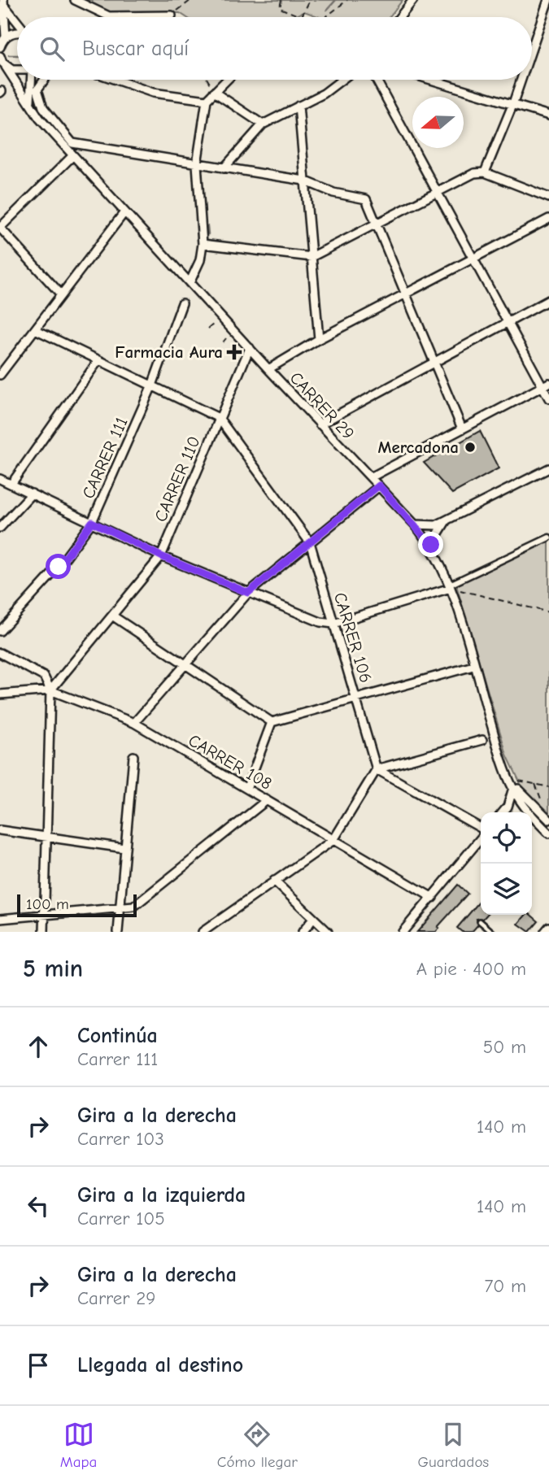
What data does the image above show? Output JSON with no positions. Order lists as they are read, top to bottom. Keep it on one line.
{"streets":{"street":["CARRER 29","CARRER 111","CARRER 110","CARRER 106","CARRER 108"]},"crossings":[["CARRER 29","CARRER 110"],["CARRER 110","CARRER 106"],["CARRER 110","CARRER 108"]],"places":{"health":["Farmacia Aura"],"other":["Mercadona"]},"scale_bar":"100 m","north":"left","page":{"search":"Buscar aquí","scale":"100 m","heading":["5 min","A pie · 400 m"],"list":[["Continúa","Carrer 111","50 m"],["Gira a la derecha","Carrer 103","140 m"],["Gira a la izquierda","Carrer 105","140 m"],["Gira a la derecha","Carrer 29","70 m"],"Llegada al destino"],"nav":["Mapa","Cómo llegar","Guardados"]}}
